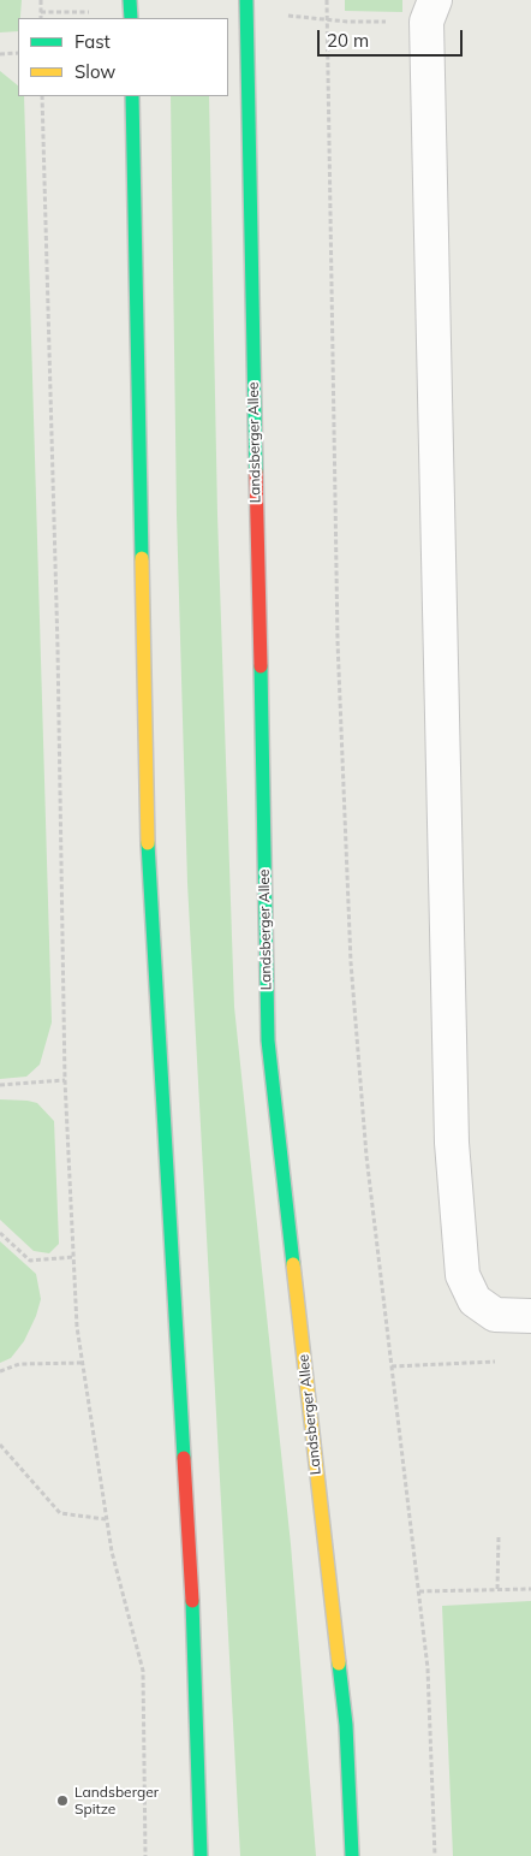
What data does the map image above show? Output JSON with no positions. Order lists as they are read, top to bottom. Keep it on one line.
{"streets":{"main road":["Landsberger Allee"]},"places":["Landsberger Spitze"],"legend":["Fast","Slow"],"scale_bar":"20 m"}
